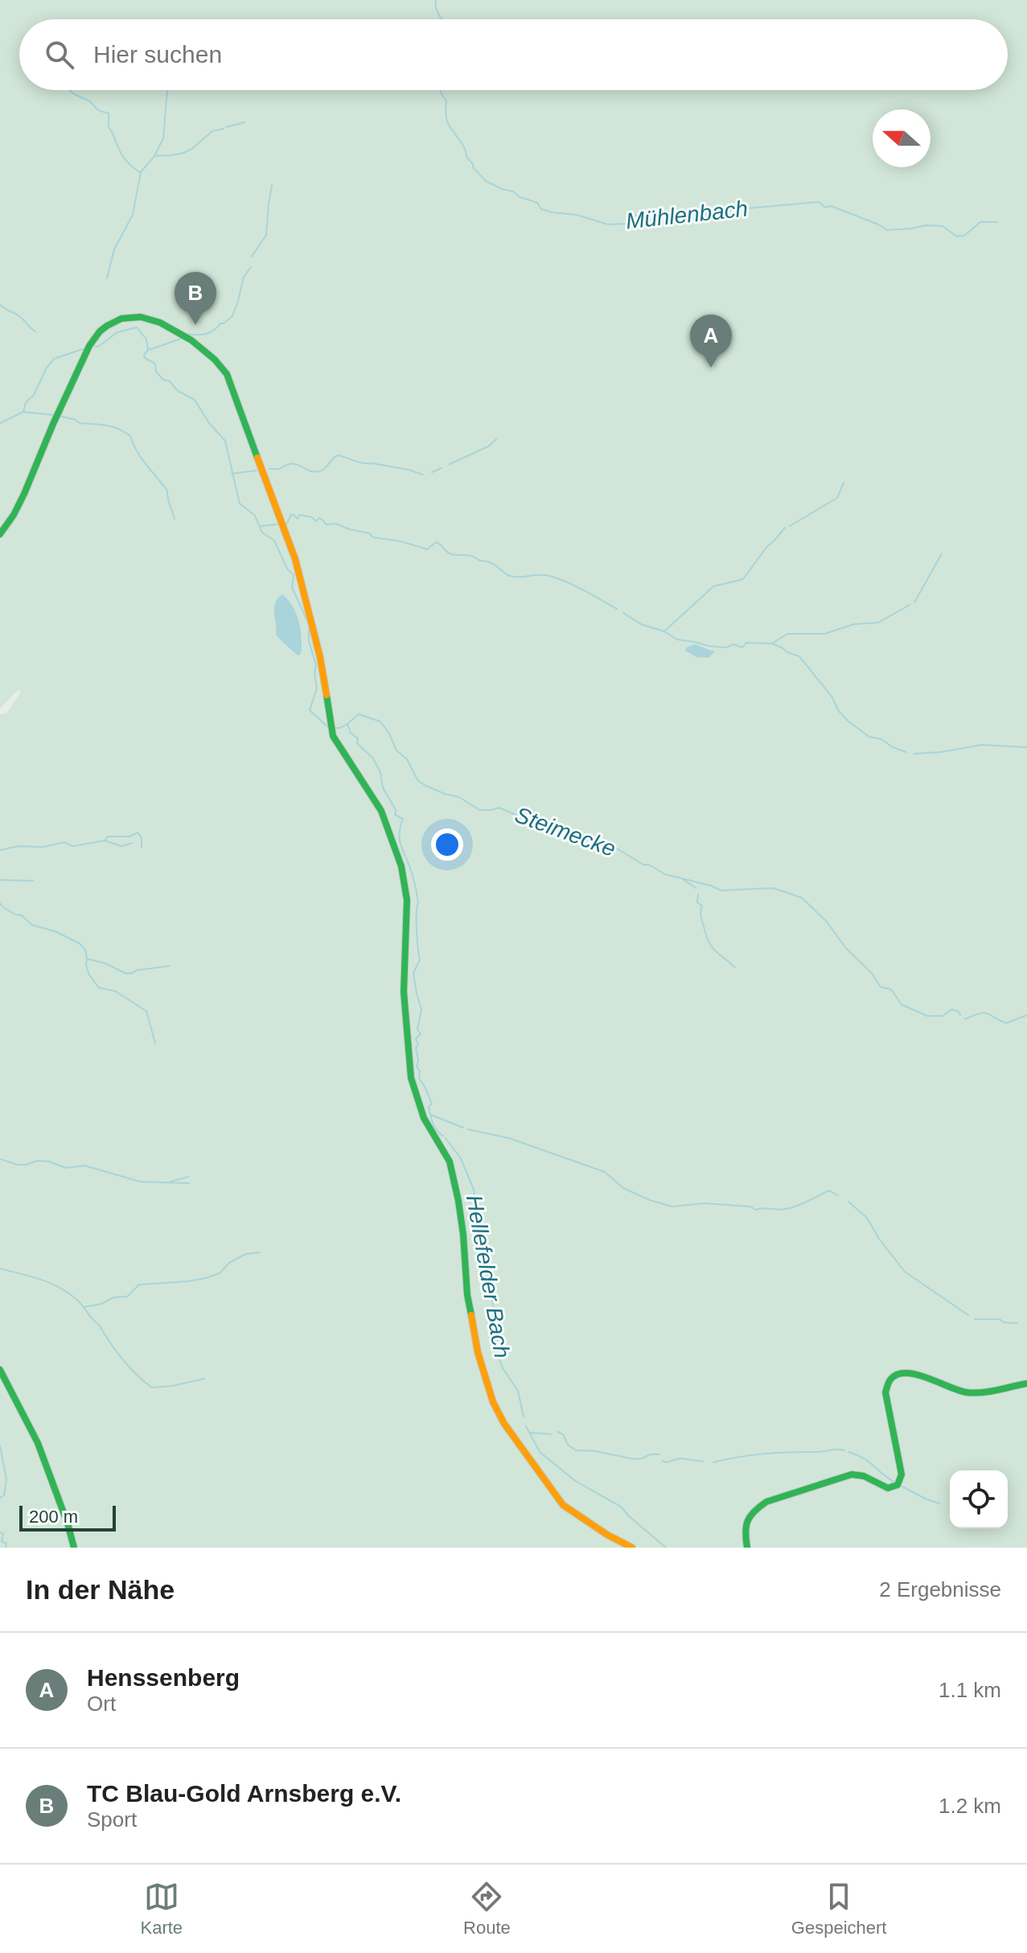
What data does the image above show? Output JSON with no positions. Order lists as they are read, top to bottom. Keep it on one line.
{"water":["Mühlenbach","Steimecke","Hellefelder Bach"],"scale_bar":"200 m","north":"left","page":{"search":"Hier suchen","pins":["B","A"],"scale":"200 m","heading":["In der Nähe","2 Ergebnisse"],"list":[{"mark":"A","name":"Henssenberg","note":"Ort","value":"1.1 km"},{"mark":"B","name":"TC Blau-Gold Arnsberg e.V.","note":"Sport","value":"1.2 km"}],"nav":["Karte","Route","Gespeichert"]}}
